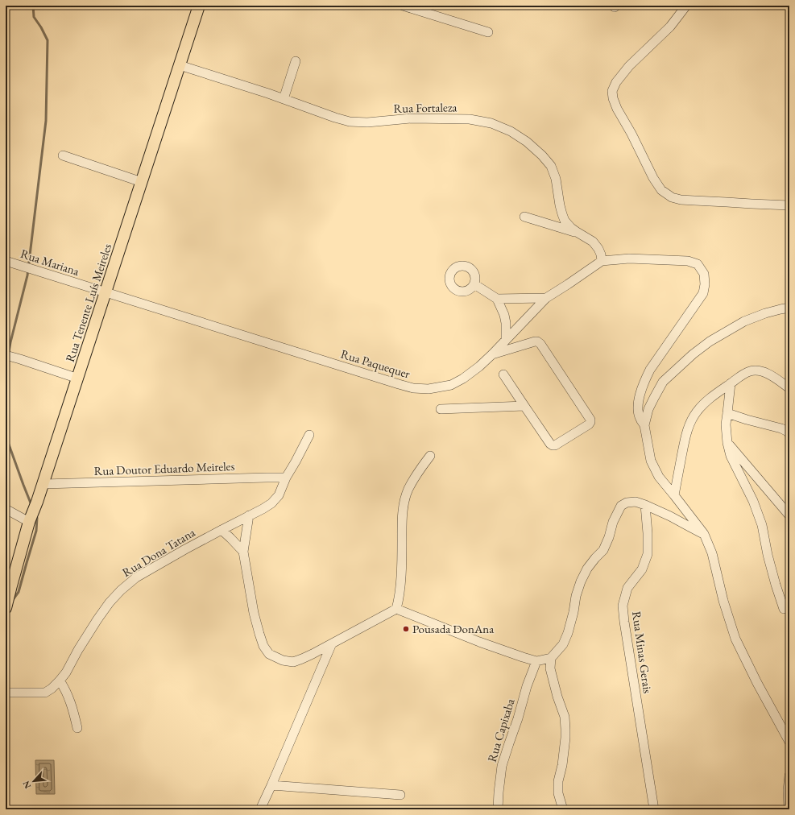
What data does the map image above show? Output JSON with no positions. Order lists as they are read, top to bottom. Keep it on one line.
{"streets":{"main road":["Rua Tenente Luís Meireles"],"street":["Rua Fortaleza","Rua Mariana","Rua Paquequer","Rua Doutor Eduardo Meireles","Rua Dona Tatana","Rua Minas Gerais","Rua Capixaba"]},"crossings":[["Rua Fortaleza","Rua Tenente Luís Meireles"],["Rua Fortaleza","Rua Paquequer"],["Rua Mariana","Rua Tenente Luís Meireles"],["Rua Mariana","Rua Paquequer"],["Rua Tenente Luís Meireles","Rua Paquequer"],["Rua Tenente Luís Meireles","Rua Doutor Eduardo Meireles"],["Rua Doutor Eduardo Meireles","Rua Dona Tatana"]],"places":["Pousada DonAna"],"north":"bottom left"}
